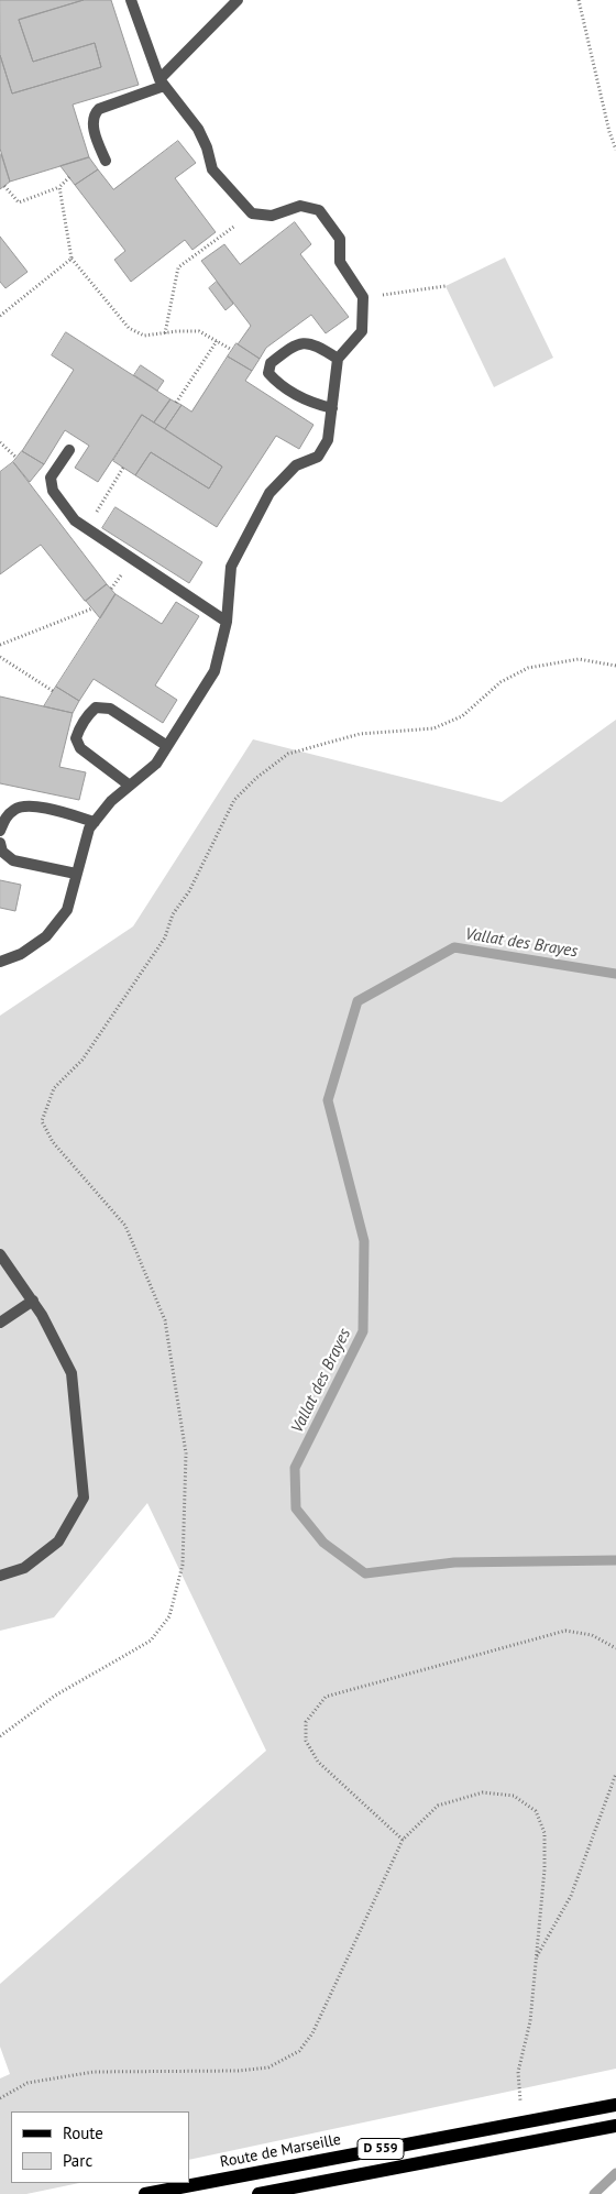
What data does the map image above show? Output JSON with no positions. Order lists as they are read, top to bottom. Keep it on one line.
{"streets":{"main road":["D 559","Route de Marseille"]},"water":["Vallat des Brayes"],"legend":["Route","Parc"]}
